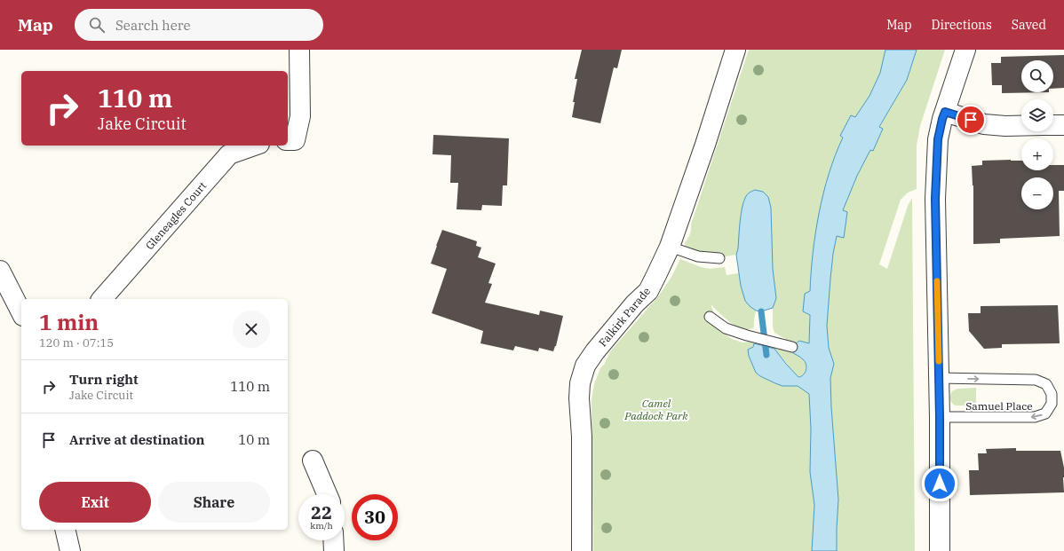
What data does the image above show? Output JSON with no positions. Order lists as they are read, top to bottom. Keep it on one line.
{"streets":{"street":["Gleneagles Court","Falkirk Parade"],"lane":["Samuel Place"]},"parks":["Camel Paddock Park"],"page":{"header":"Map","search":"Search here","nav":["Map","Directions","Saved"],"map_buttons":["+","−"],"turn":["110 m","Jake Circuit"],"heading":["1 min","120 m · 07:15"],"list":[{"name":"Turn right","note":"Jake Circuit","value":"110 m"},{"name":"Arrive at destination","value":"10 m"}],"buttons":["Exit","Share"],"speed":"22 km/h","limit":"30"}}
